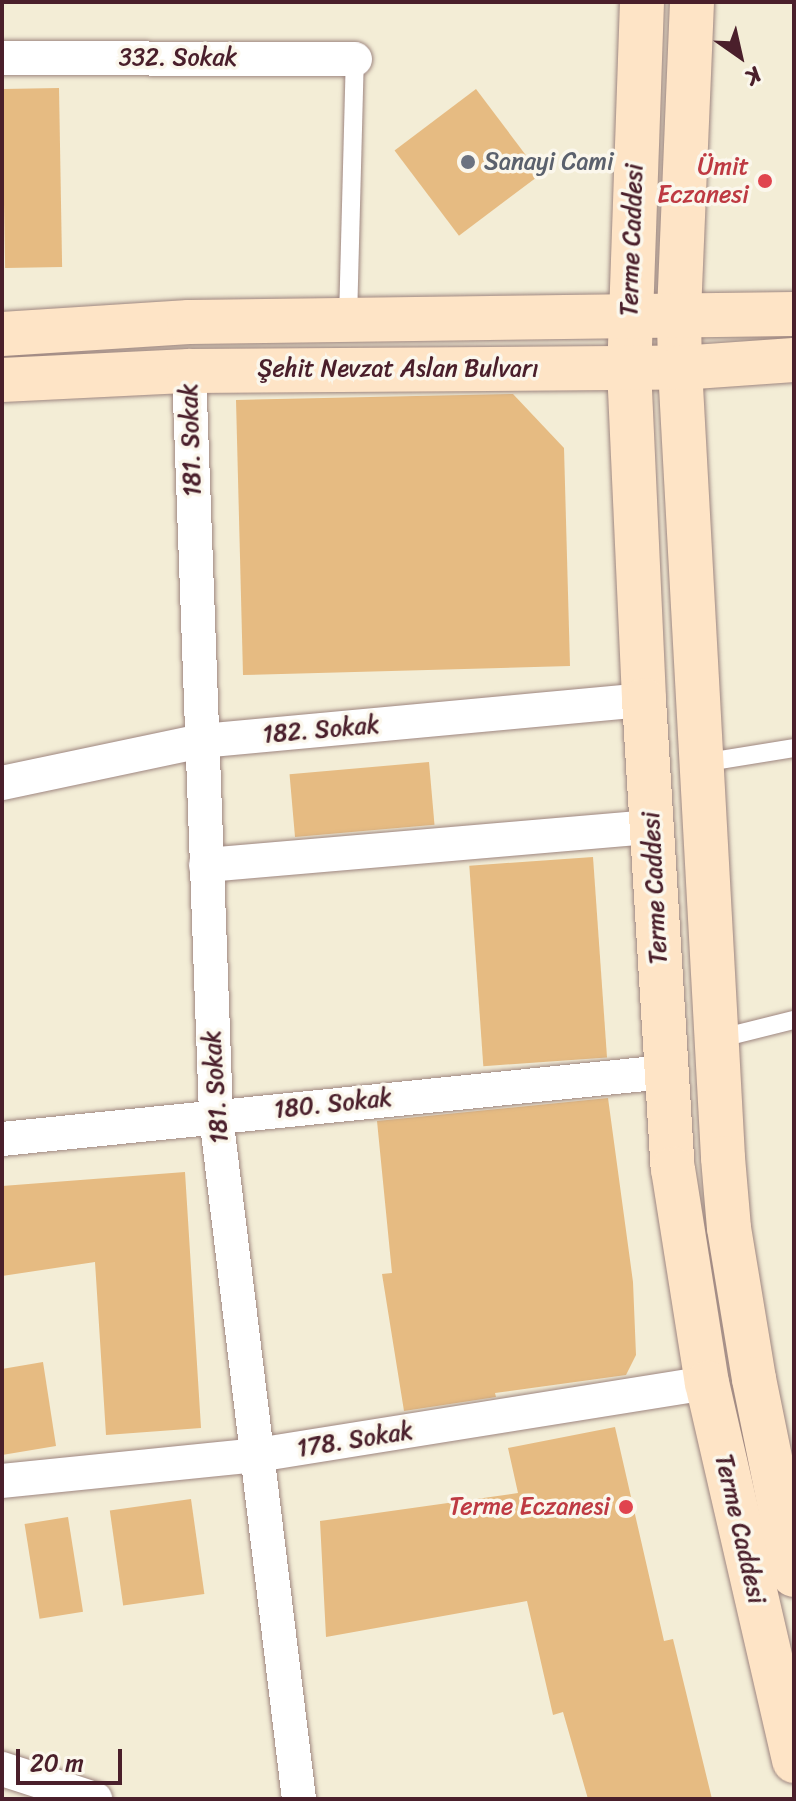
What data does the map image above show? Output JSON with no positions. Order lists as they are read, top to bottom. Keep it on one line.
{"streets":{"main road":["Terme Caddesi","Şehit Nevzat Aslan Bulvarı"],"street":["332. Sokak","181. Sokak","182. Sokak","180. Sokak","178. Sokak"]},"crossings":[["Terme Caddesi","Şehit Nevzat Aslan Bulvarı"],["Terme Caddesi","182. Sokak"],["Terme Caddesi","180. Sokak"],["Terme Caddesi","178. Sokak"],["Şehit Nevzat Aslan Bulvarı","181. Sokak"],["181. Sokak","182. Sokak"],["181. Sokak","180. Sokak"],["181. Sokak","178. Sokak"]],"places":["Sanayi Cami","Ümit Eczanesi","Terme Eczanesi"],"scale_bar":"20 m","north":"bottom right"}
